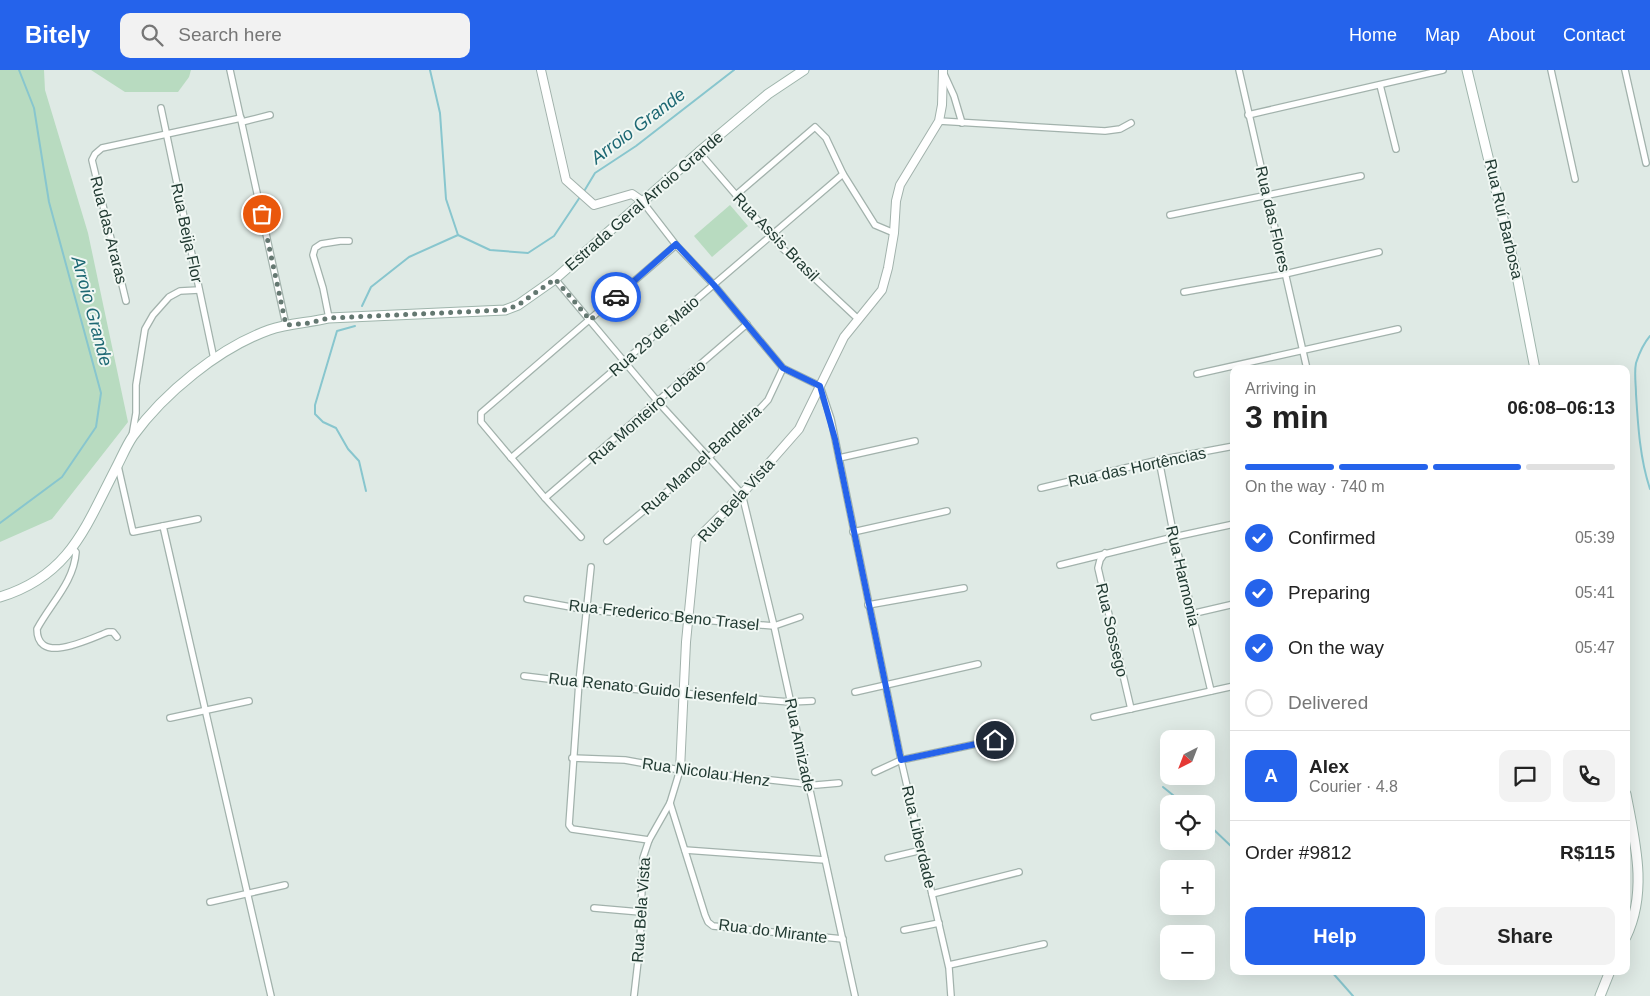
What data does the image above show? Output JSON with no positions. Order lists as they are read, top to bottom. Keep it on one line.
{"streets":{"main road":["Estrada Geral Arroio Grande","Rua Ruí Barbosa"],"street":["Rua das Flores","Rua das Araras","Rua Beija Flor","Rua Assis Brasil","Rua 29 de Maio","Rua Monteiro Lobato","Rua Manoel Bandeira","Rua das Hortências","Rua Bela Vista","Rua Harmonia","Rua Frederico Beno Trasel","Rua Sossego","Rua Renato Guido Liesenfeld","Rua Amizade","Rua Nicolau Henz","Rua Liberdade","Rua do Mirante"]},"crossings":[["Estrada Geral Arroio Grande","Rua Beija Flor"],["Estrada Geral Arroio Grande","Rua Assis Brasil"],["Rua das Araras","Rua Beija Flor"],["Rua Assis Brasil","Rua 29 de Maio"],["Rua Assis Brasil","Rua Bela Vista"],["Rua das Hortências","Rua Harmonia"],["Rua Bela Vista","Rua Frederico Beno Trasel"],["Rua Bela Vista","Rua Renato Guido Liesenfeld"],["Rua Bela Vista","Rua Amizade"],["Rua Bela Vista","Rua Nicolau Henz"],["Rua Bela Vista","Rua Liberdade"],["Rua Bela Vista","Rua do Mirante"],["Rua Frederico Beno Trasel","Rua Amizade"],["Rua Renato Guido Liesenfeld","Rua Amizade"],["Rua Amizade","Rua Nicolau Henz"],["Rua Amizade","Rua do Mirante"]],"water":["Arroio Grande"],"north":"bottom left","page":{"header":"Bitely","search":"Search here","nav":["Home","Map","About","Contact"],"heading":["3 min","Arriving in","06:08–06:13"],"panel":["Alex","Courier · 4.8","Order #9812","R$115"],"bar":"On the way · 740 m","list":[["Confirmed","05:39"],["Preparing","05:41"],["On the way","05:47"],"Delivered"],"map_buttons":["+","−"],"round":"A","buttons":["Help","Share"]}}
